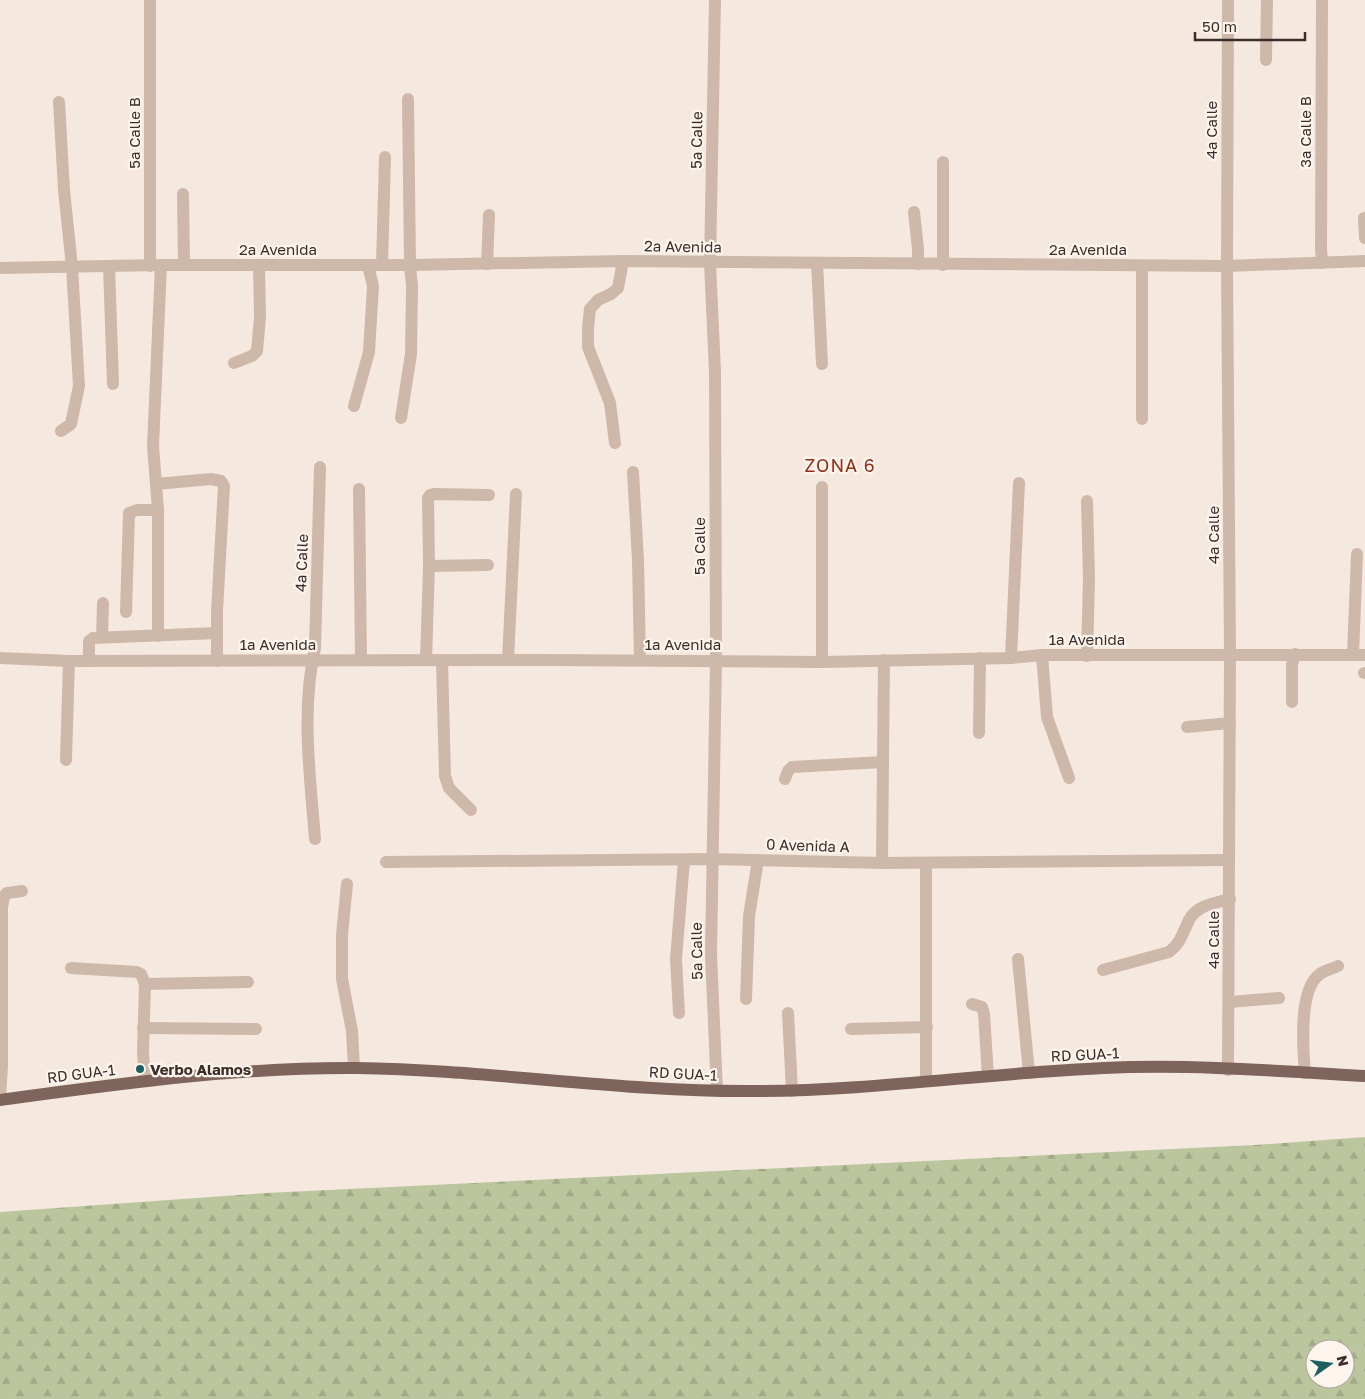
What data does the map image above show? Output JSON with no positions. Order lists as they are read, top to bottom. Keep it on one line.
{"streets":{"main road":["RD GUA-1"],"street":["4a Calle","3a Calle B","5a Calle B","5a Calle","2a Avenida","1a Avenida","0 Avenida A"]},"crossings":[["4a Calle","2a Avenida"],["4a Calle","1a Avenida"],["4a Calle","0 Avenida A"],["4a Calle","RD GUA-1"],["3a Calle B","2a Avenida"],["5a Calle B","2a Avenida"],["5a Calle","2a Avenida"],["5a Calle","1a Avenida"],["5a Calle","0 Avenida A"],["5a Calle","RD GUA-1"]],"districts":["ZONA 6"],"places":["Verbo Alamos"],"scale_bar":"50 m","north":"right"}
